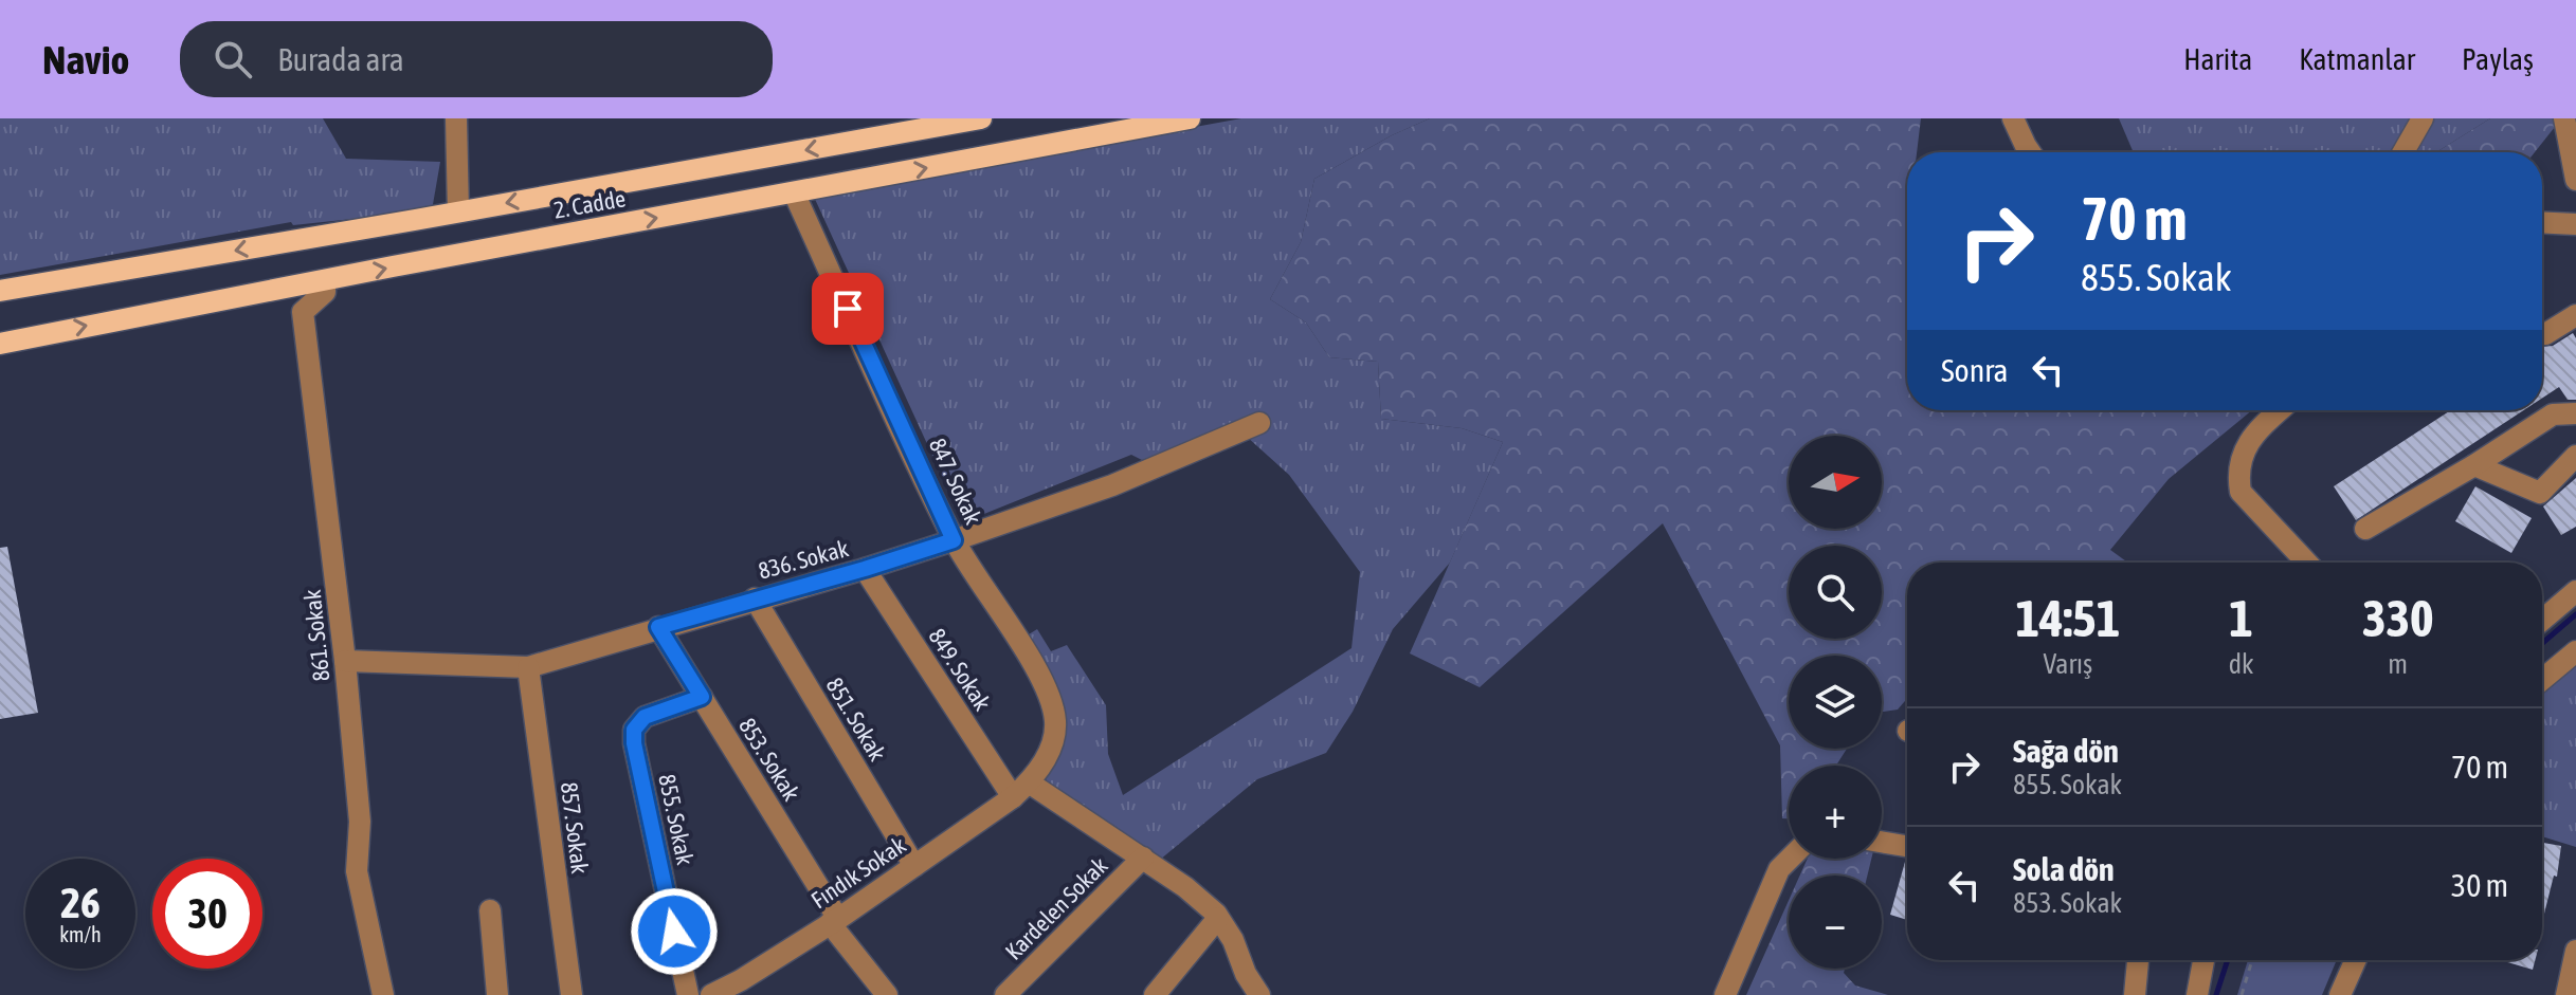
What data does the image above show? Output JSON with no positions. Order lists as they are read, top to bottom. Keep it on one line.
{"streets":{"main road":["2. Cadde"],"street":["847. Sokak","836. Sokak","861. Sokak","849. Sokak","851. Sokak","853. Sokak","855. Sokak","857. Sokak","Fındık Sokak","Kardelen Sokak"]},"crossings":[["2. Cadde","847. Sokak"],["2. Cadde","861. Sokak"],["847. Sokak","836. Sokak"],["847. Sokak","849. Sokak"],["847. Sokak","Fındık Sokak"],["836. Sokak","861. Sokak"],["836. Sokak","849. Sokak"],["836. Sokak","851. Sokak"],["836. Sokak","853. Sokak"],["836. Sokak","857. Sokak"],["849. Sokak","Fındık Sokak"],["851. Sokak","Fındık Sokak"],["853. Sokak","855. Sokak"],["853. Sokak","Fındık Sokak"]],"north":"right","page":{"header":"Navio","search":"Burada ara","nav":["Harita","Katmanlar","Paylaş"],"turn":["70 m","855. Sokak"],"then":"Sonra","map_buttons":["+","−"],"eta":["14:51","Varış","1","dk","330","m"],"list":[{"name":"Sağa dön","note":"855. Sokak","value":"70 m"},{"name":"Sola dön","note":"853. Sokak","value":"30 m"}],"speed":"26 km/h","limit":"30"}}
